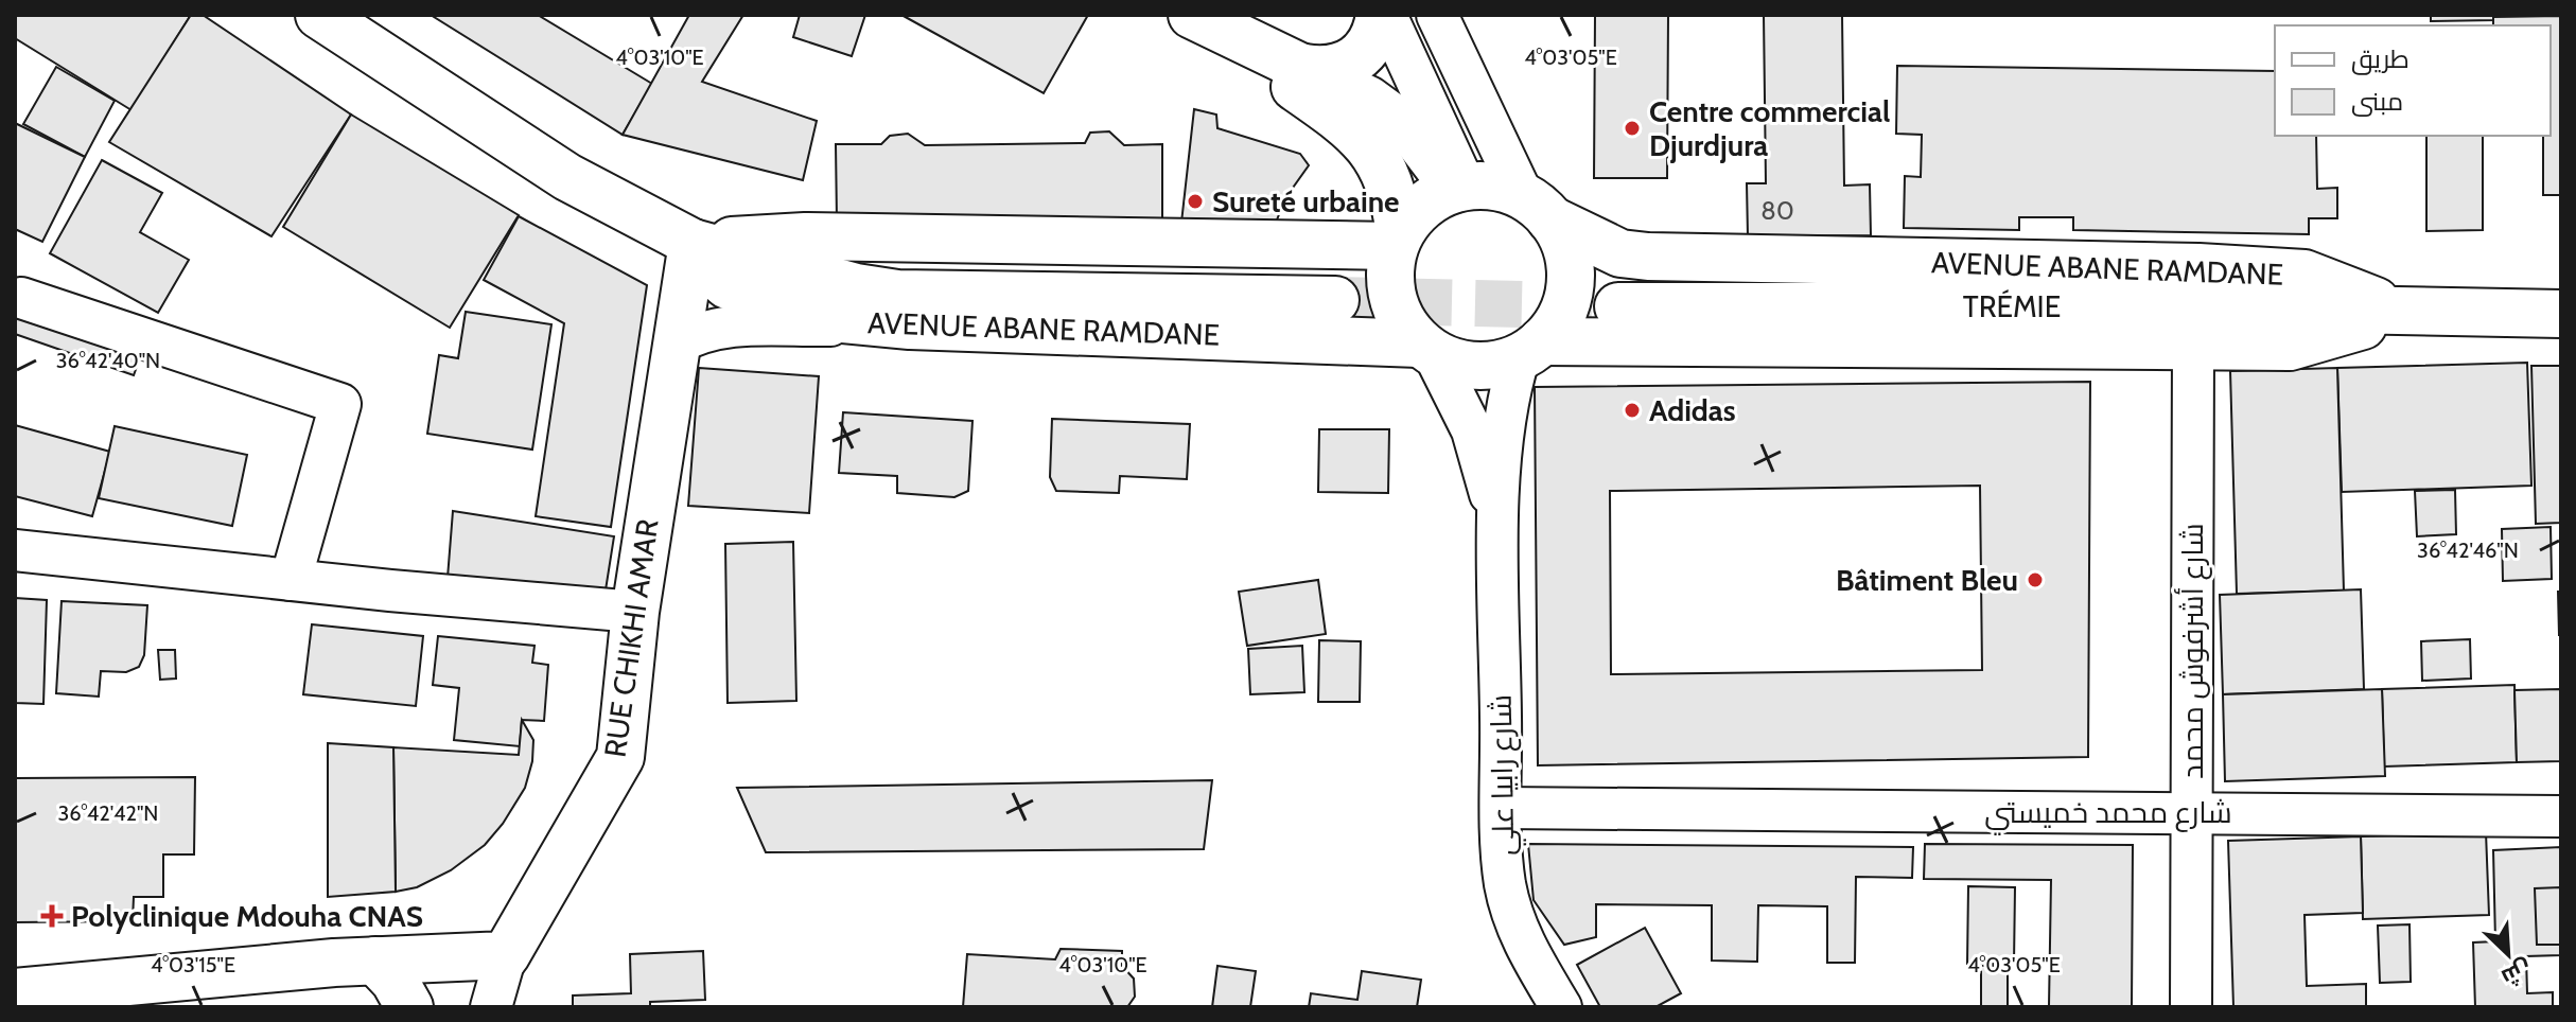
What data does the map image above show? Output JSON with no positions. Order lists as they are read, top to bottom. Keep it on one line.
{"streets":{"main road":["AVENUE ABANE RAMDANE","TRÉMIE","RUE CHIKHI AMAR"],"street":["شارع أشرفوش محمد","شارع رابيا علي","شارع محمد خميستي"]},"crossings":[["AVENUE ABANE RAMDANE","TRÉMIE"],["AVENUE ABANE RAMDANE","RUE CHIKHI AMAR"],["شارع أشرفوش محمد","شارع محمد خميستي"],["شارع رابيا علي","شارع محمد خميستي"]],"places":{"other":["Centre commercial Djurdjura","Sureté urbaine","Adidas","Bâtiment Bleu"],"health":["Polyclinique Mdouha CNAS"]},"house_numbers":["80"],"legend":["طريق","مبنى"],"north":"bottom right","coordinates":["4°03'10\"E","4°03'05\"E","36°42'40\"N","36°42'46\"N","36°42'42\"N","4°03'15\"E"]}
